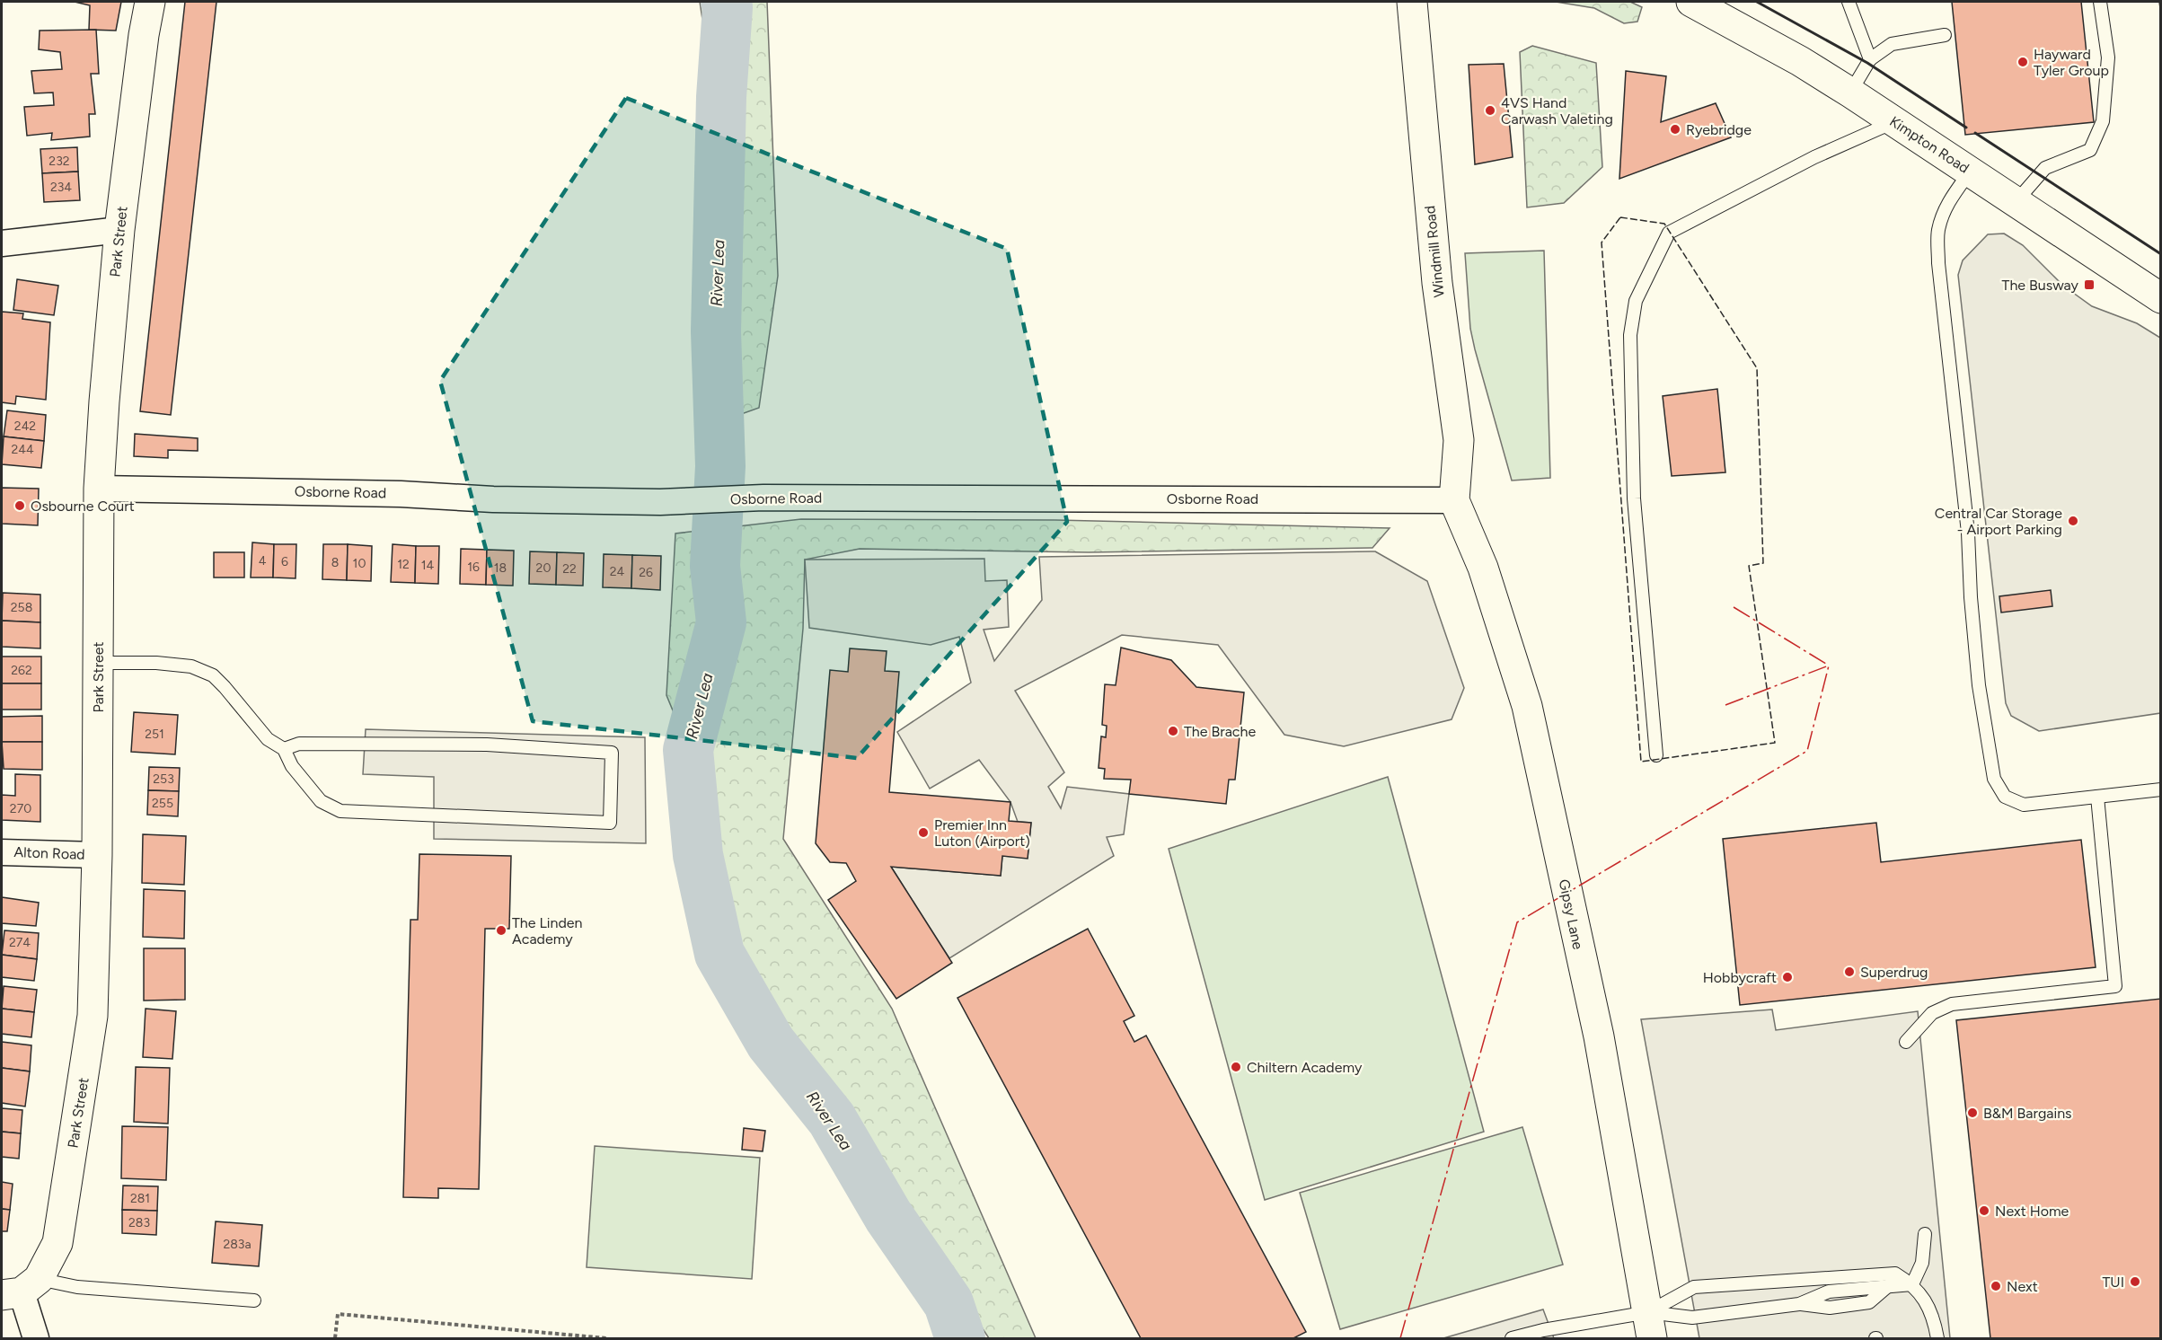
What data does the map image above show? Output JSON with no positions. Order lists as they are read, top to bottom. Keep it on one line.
{"streets":{"main road":["Kimpton Road","Park Street","Windmill Road","Gipsy Lane"],"street":["Osborne Road","Alton Road"]},"crossings":[["Park Street","Osborne Road"],["Park Street","Alton Road"],["Windmill Road","Osborne Road"],["Windmill Road","Gipsy Lane"],["Osborne Road","Gipsy Lane"]],"water":["River Lea"],"places":{"other":["Hayward Tyler Group","4VS Hand Carwash Valeting","Ryebridge","Osbourne Court","Central Car Storage - Airport Parking","The Brache","Premier Inn Luton (Airport)","The Linden Academy","Superdrug","Hobbycraft","Chiltern Academy","B&M Bargains","Next Home","TUI","Next"],"transit":["The Busway"]},"house_numbers":["232","234","242","244","4","6","8","10","12","14","16","18","20","22","24","26","258","262","251","253","255","270","274","281","283","283a"]}
